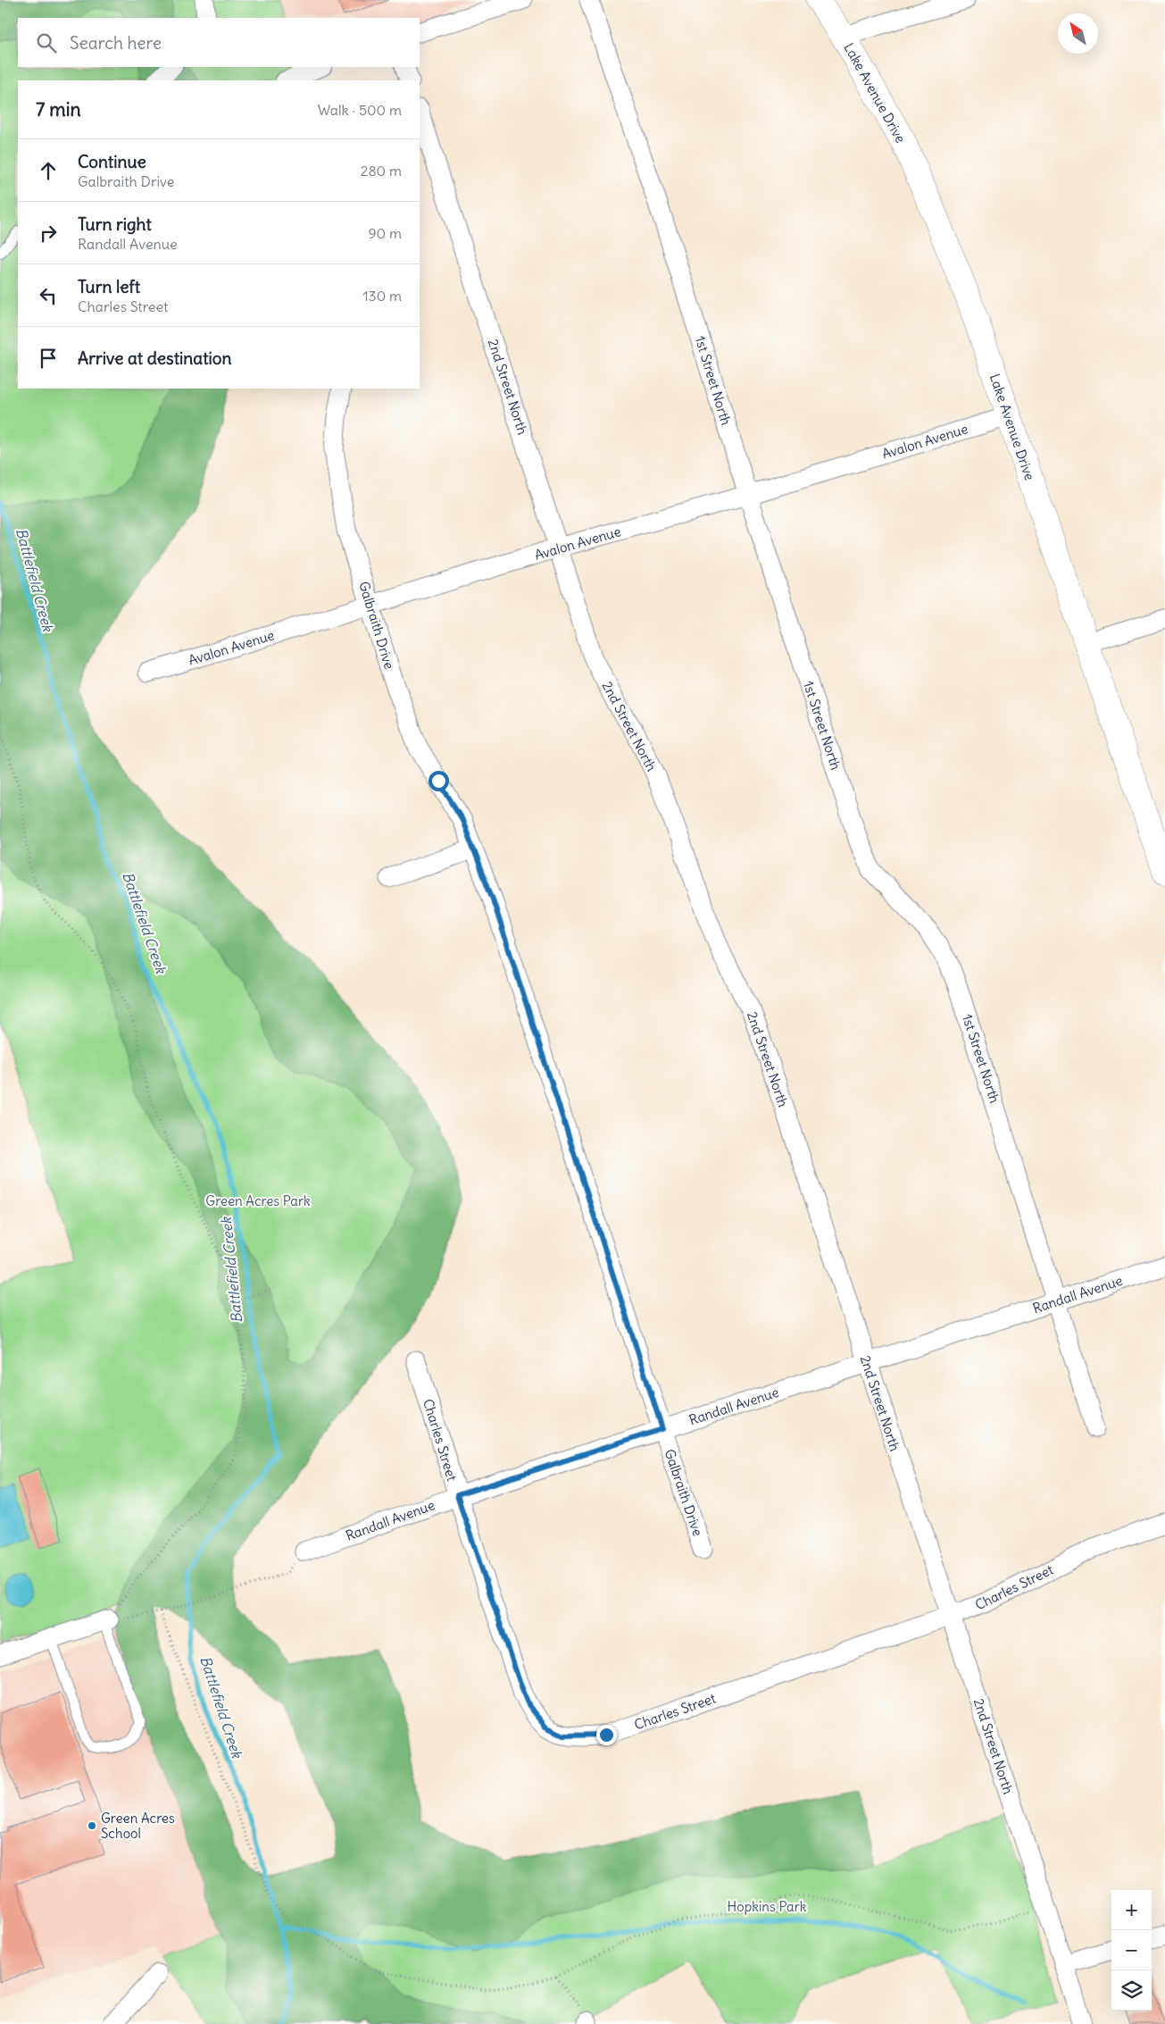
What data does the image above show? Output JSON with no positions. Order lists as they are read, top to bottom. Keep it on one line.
{"streets":{"street":["Lake Avenue Drive","1st Street North","2nd Street North","Avalon Avenue","Galbraith Drive","Randall Avenue","Charles Street"]},"crossings":[["Lake Avenue Drive","Avalon Avenue"],["1st Street North","Avalon Avenue"],["1st Street North","Randall Avenue"],["2nd Street North","Avalon Avenue"],["2nd Street North","Randall Avenue"],["2nd Street North","Charles Street"],["Avalon Avenue","Galbraith Drive"],["Galbraith Drive","Randall Avenue"],["Randall Avenue","Charles Street"]],"water":["Battlefield Creek"],"parks":["Green Acres Park","Hopkins Park"],"places":["Green Acres School"],"north":"top left","page":{"search":"Search here","heading":["7 min","Walk · 500 m"],"list":[["Continue","Galbraith Drive","280 m"],["Turn right","Randall Avenue","90 m"],["Turn left","Charles Street","130 m"],"Arrive at destination"],"map_buttons":["+","−"]}}
